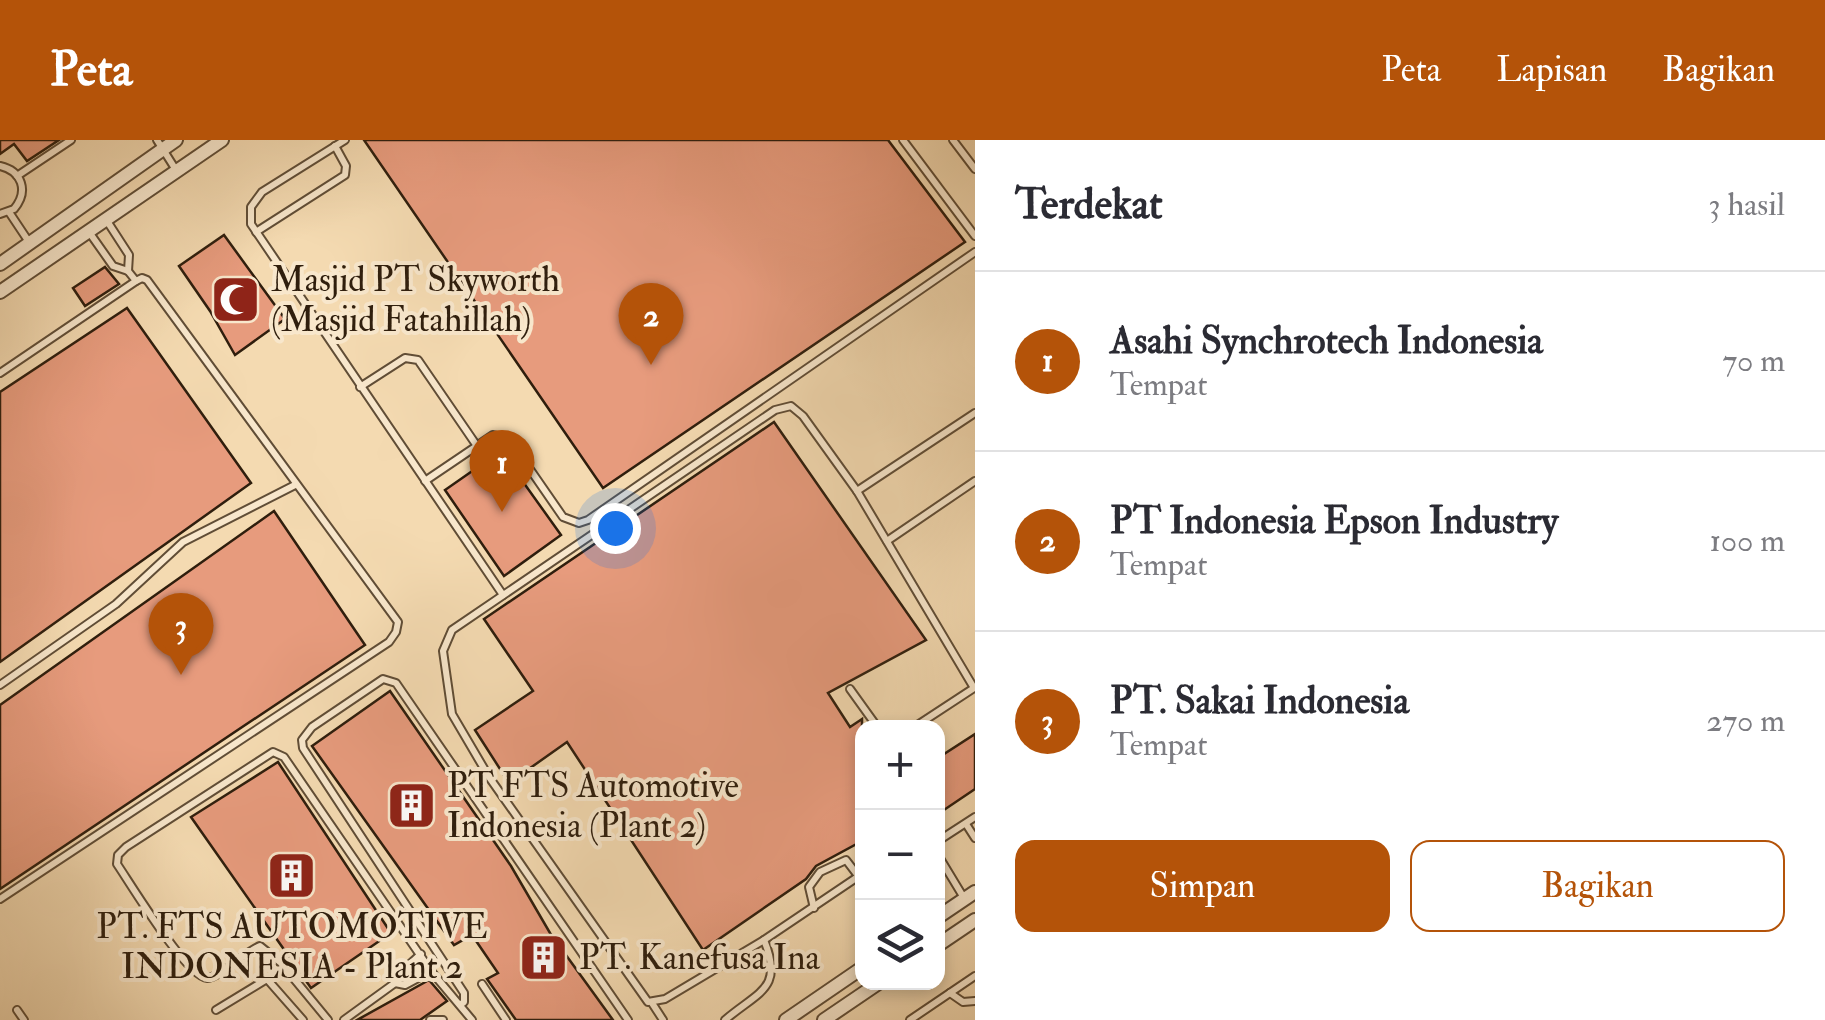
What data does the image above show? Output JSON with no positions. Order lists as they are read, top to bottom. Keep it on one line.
{"places":{"mosque":["Masjid PT Skyworth (Masjid Fatahillah)"],"building":["PT FTS Automotive Indonesia (Plant 2)","PT. FTS AUTOMOTIVE INDONESIA - Plant 2","PT. Kanefusa Ina"]},"page":{"header":"Peta","nav":["Peta","Lapisan","Bagikan"],"heading":["Terdekat","3 hasil"],"list":[{"mark":"1","name":"Asahi Synchrotech Indonesia","note":"Tempat","value":"70 m"},{"mark":"2","name":"PT Indonesia Epson Industry","note":"Tempat","value":"100 m"},{"mark":"3","name":"PT. Sakai Indonesia","note":"Tempat","value":"270 m"}],"pins":["2","1","3"],"map_buttons":["+","−"],"buttons":["Simpan","Bagikan"]}}
